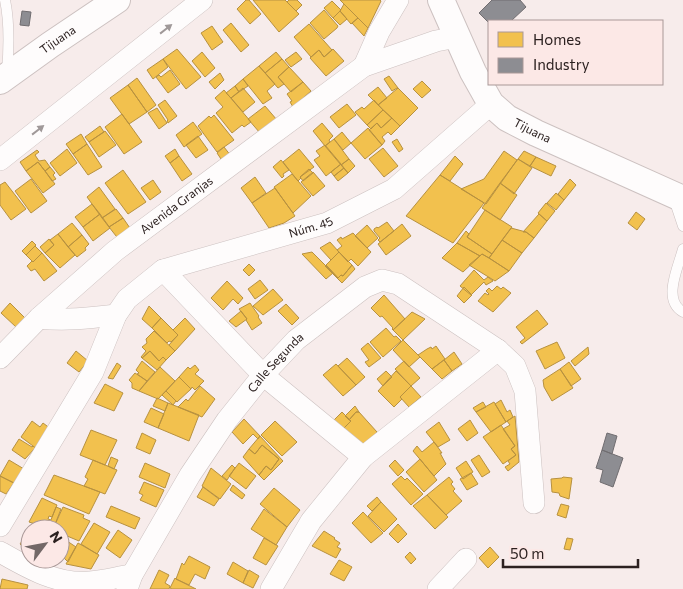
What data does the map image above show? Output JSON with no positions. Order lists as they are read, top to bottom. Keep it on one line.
{"streets":{"street":["Tijuana","Avenida Granjas","Núm. 45","Calle Segunda"]},"crossings":[["Tijuana","Avenida Granjas"],["Tijuana","Núm. 45"]],"legend":["Homes","Industry"],"scale_bar":"50 m","north":"top right"}
